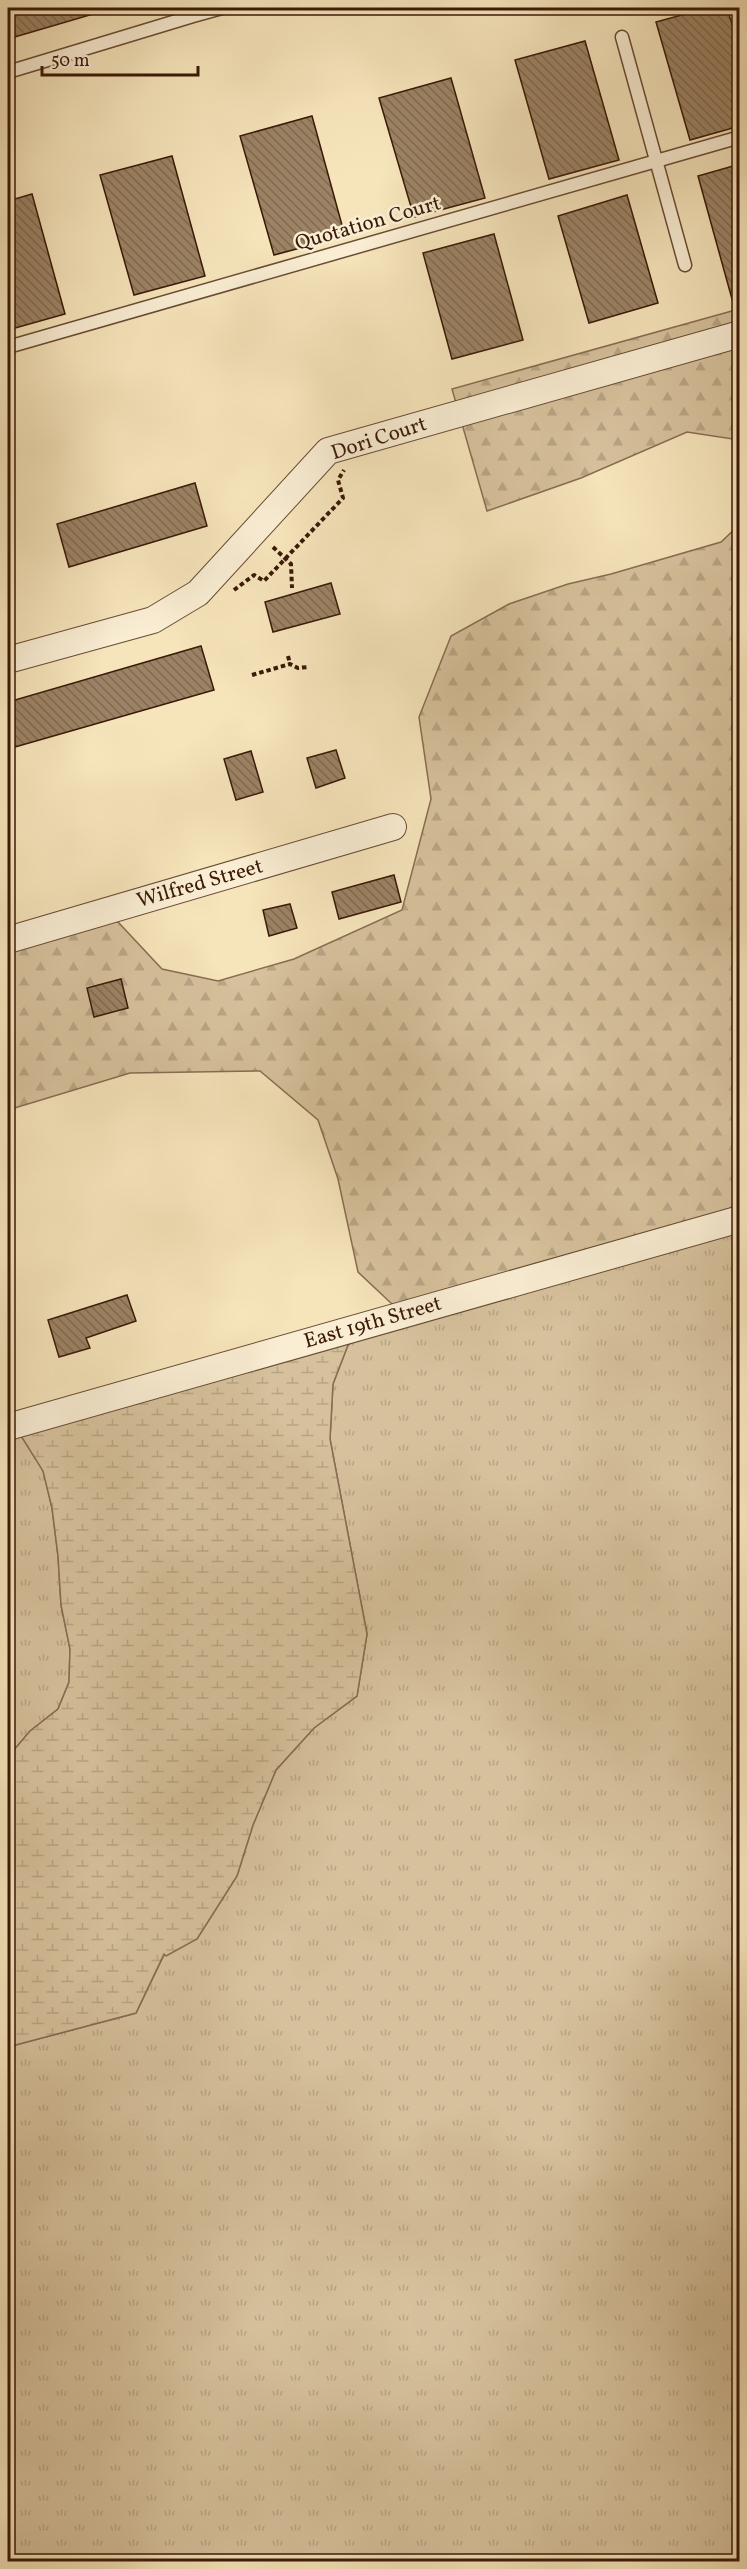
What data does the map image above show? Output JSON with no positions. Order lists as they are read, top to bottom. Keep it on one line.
{"streets":{"street":["Dori Court","Wilfred Street","East 19th Street"],"lane":["Quotation Court"]},"scale_bar":"50 m"}
